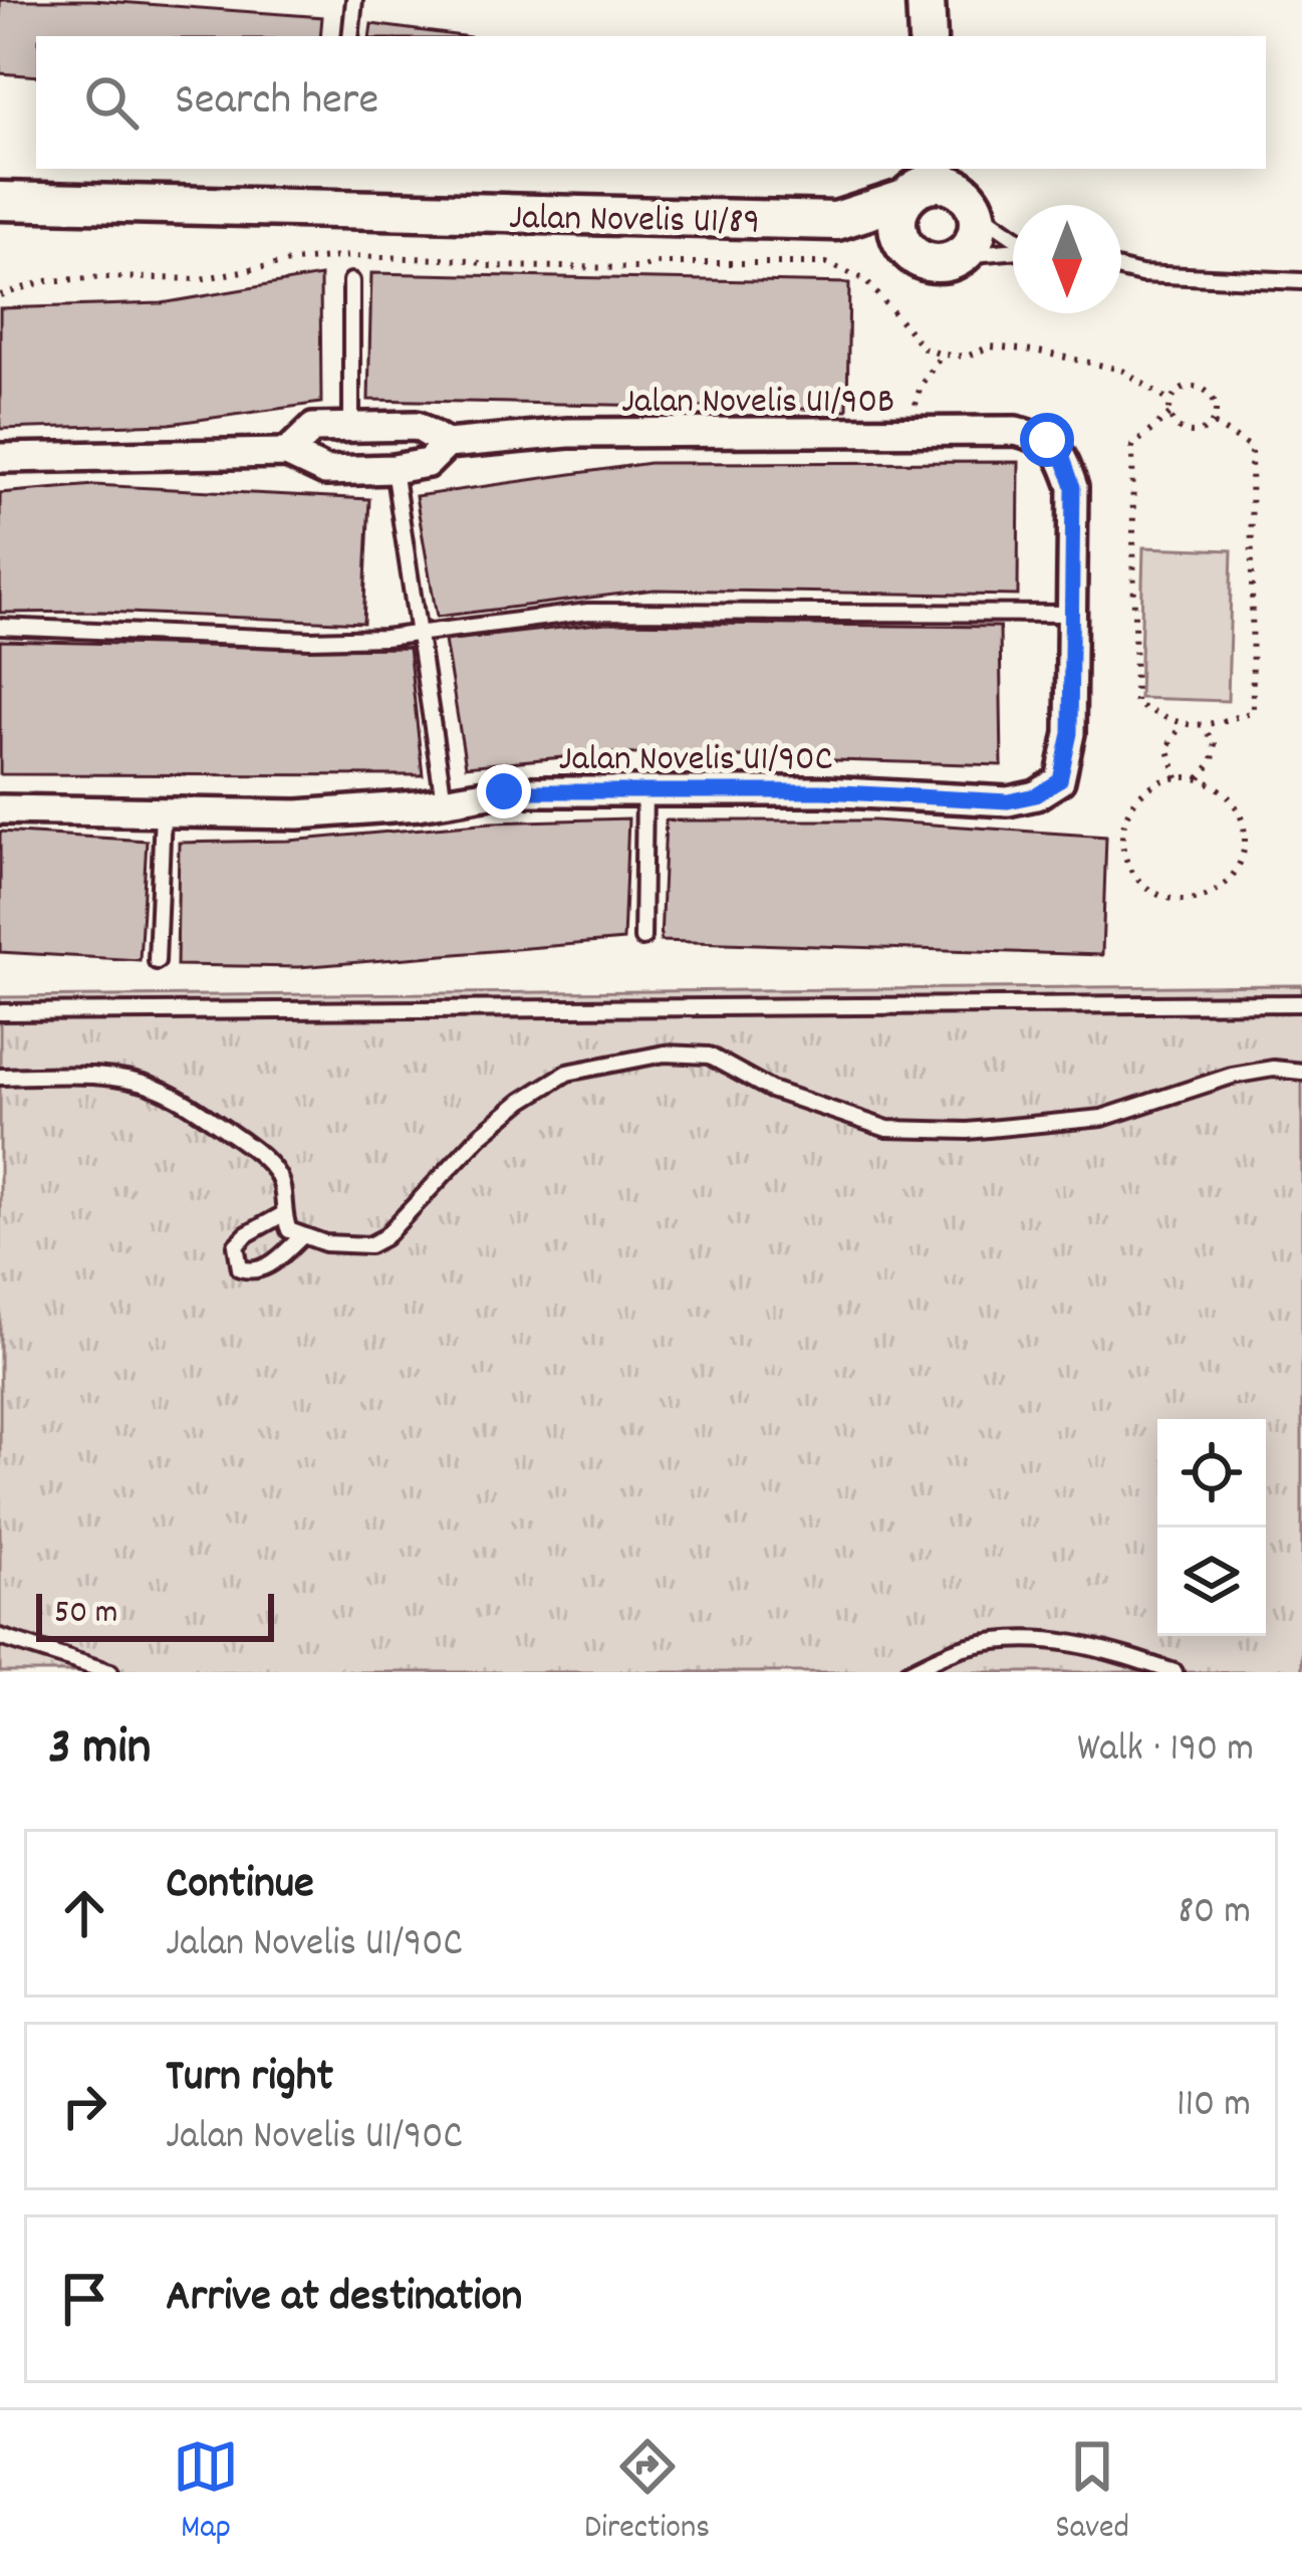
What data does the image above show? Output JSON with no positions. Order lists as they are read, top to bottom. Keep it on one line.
{"streets":{"street":["Jalan Novelis U1/89","Jalan Novelis U1/90B","Jalan Novelis U1/90C"]},"crossings":[["Jalan Novelis U1/90B","Jalan Novelis U1/90C"]],"scale_bar":"50 m","north":"bottom","page":{"search":"Search here","scale":"50 m","heading":["3 min","Walk · 190 m"],"list":[["Continue","Jalan Novelis U1/90C","80 m"],["Turn right","Jalan Novelis U1/90C","110 m"],"Arrive at destination"],"nav":["Map","Directions","Saved"]}}
